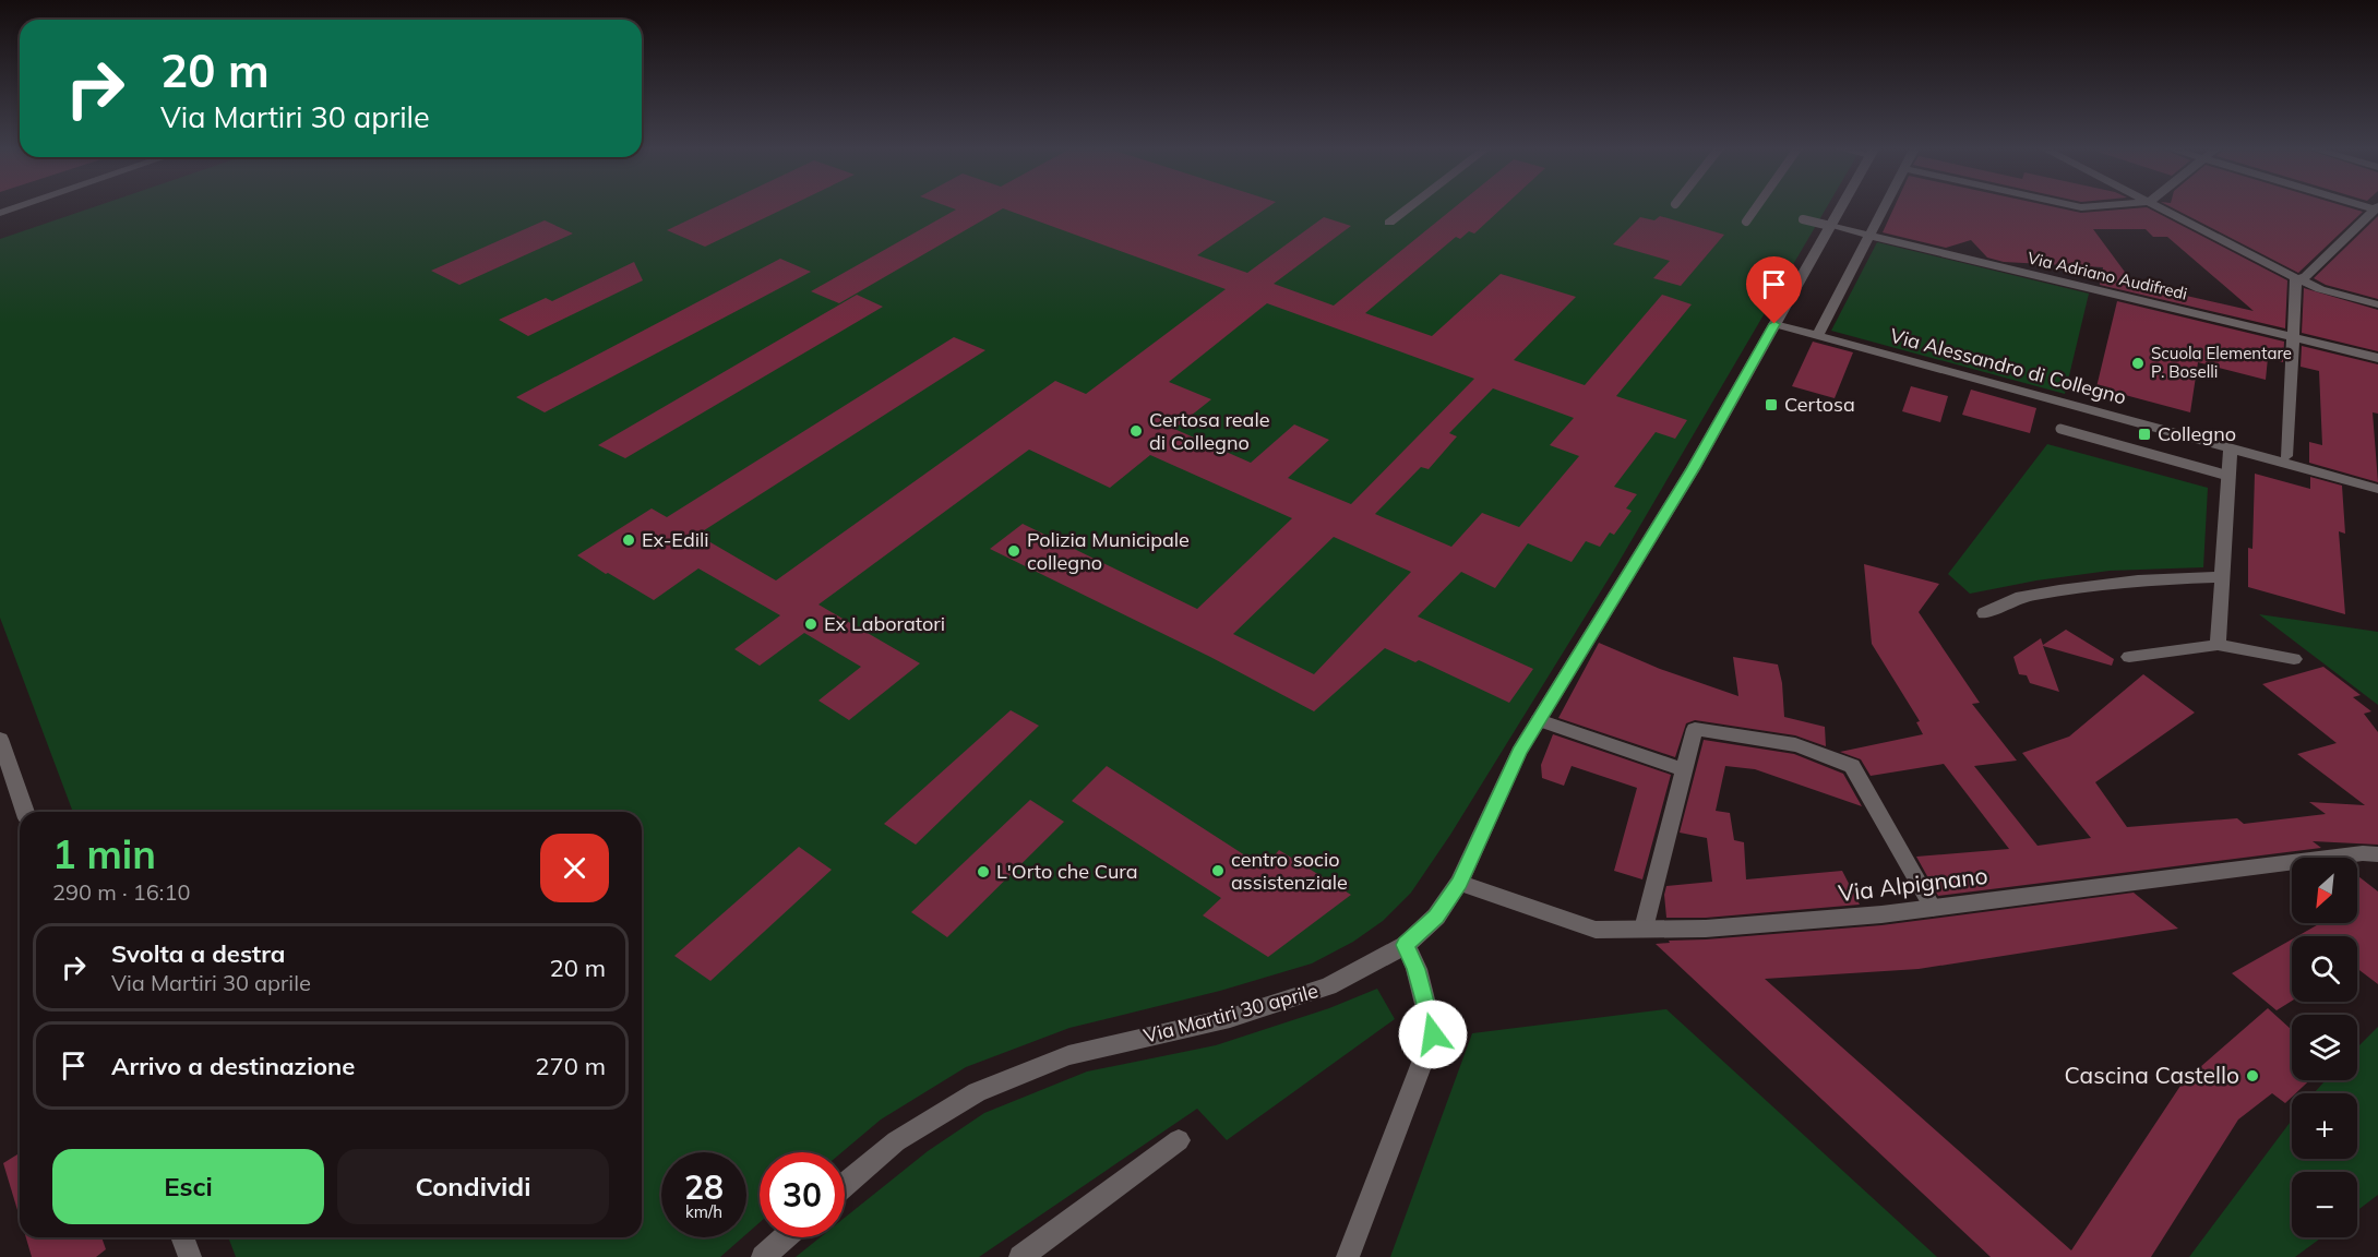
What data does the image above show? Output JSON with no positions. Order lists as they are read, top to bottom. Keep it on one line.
{"streets":{"street":["Via Adriano Audifredi","Via Alessandro di Collegno","Via Alpignano","Via Martiri 30 aprile"]},"crossings":[["Via Adriano Audifredi","Via Martiri 30 aprile"],["Via Alessandro di Collegno","Via Martiri 30 aprile"],["Via Alpignano","Via Martiri 30 aprile"]],"places":{"other":["Scuola Elementare P. Boselli","Certosa reale di Collegno","Ex-Edili","Polizia Municipale collegno","Ex Laboratori","centro socio assistenziale","L'Orto che Cura","Cascina Castello"],"transit":["Certosa","Collegno"]},"north":"bottom left","page":{"turn":["20 m","Via Martiri 30 aprile"],"heading":["1 min","290 m · 16:10"],"map_buttons":["+","−"],"list":[{"name":"Svolta a destra","note":"Via Martiri 30 aprile","value":"20 m"},{"name":"Arrivo a destinazione","value":"270 m"}],"buttons":["Esci","Condividi"],"speed":"28 km/h","limit":"30"}}
